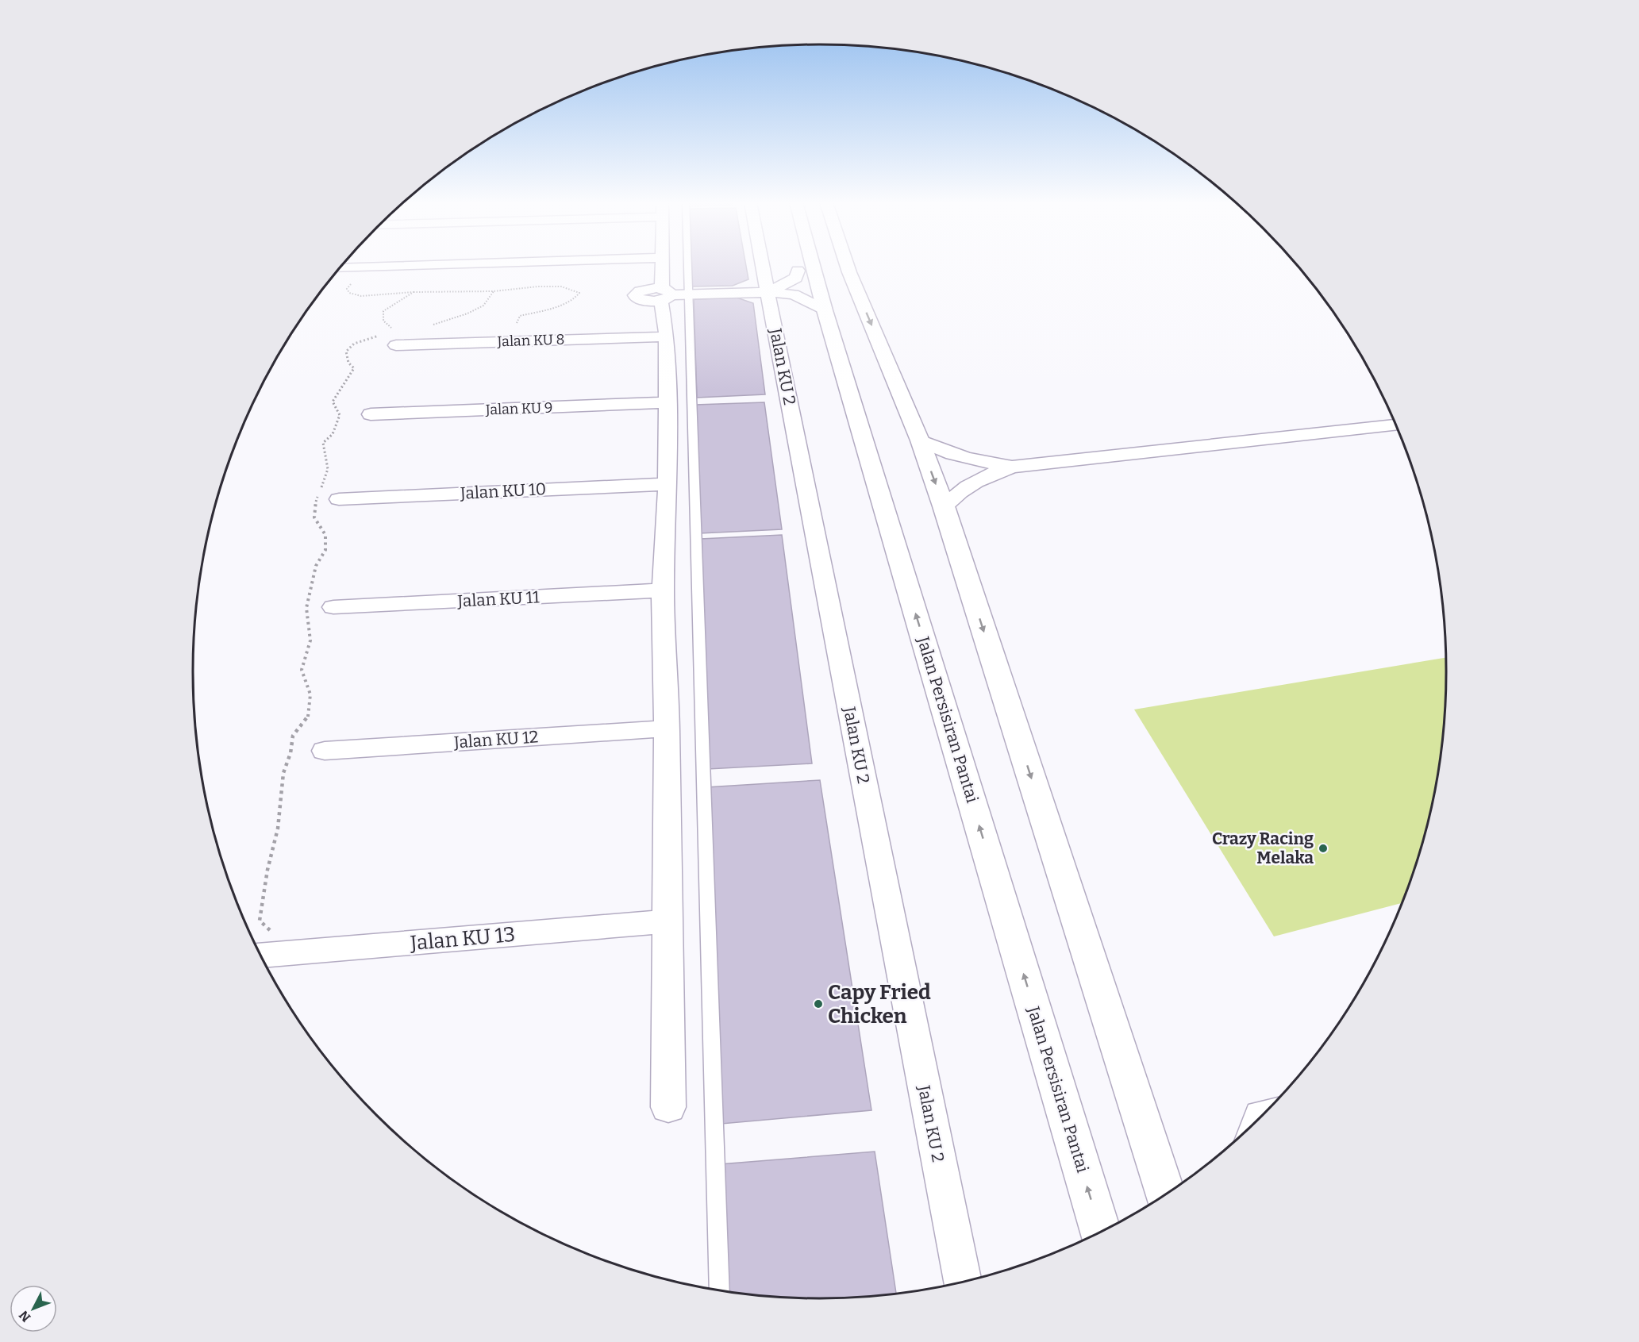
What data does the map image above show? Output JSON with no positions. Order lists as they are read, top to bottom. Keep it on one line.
{"streets":{"main road":["Jalan Persisiran Pantai"],"street":["Jalan KU 8","Jalan KU 2","Jalan KU 9","Jalan KU 10","Jalan KU 11","Jalan KU 12","Jalan KU 13"]},"places":["Crazy Racing Melaka","Capy Fried Chicken"],"north":"bottom left"}
